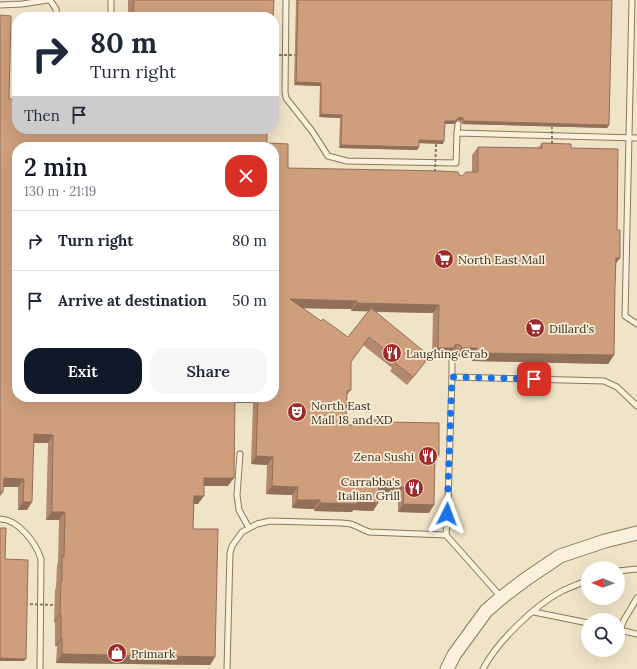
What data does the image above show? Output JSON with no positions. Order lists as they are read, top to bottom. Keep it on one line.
{"places":{"supermarket":["North East Mall","Dillard's"],"restaurant":["Laughing Crab","Zena Sushi","Carrabba's Italian Grill"],"theatre":["North East Mall 18 and XD"],"shop":["Primark"]},"north":"left","page":{"turn":["80 m","Turn right"],"then":"Then","heading":["2 min","130 m · 21:19"],"list":[{"name":"Turn right","value":"80 m"},{"name":"Arrive at destination","value":"50 m"}],"buttons":["Exit","Share"]}}
